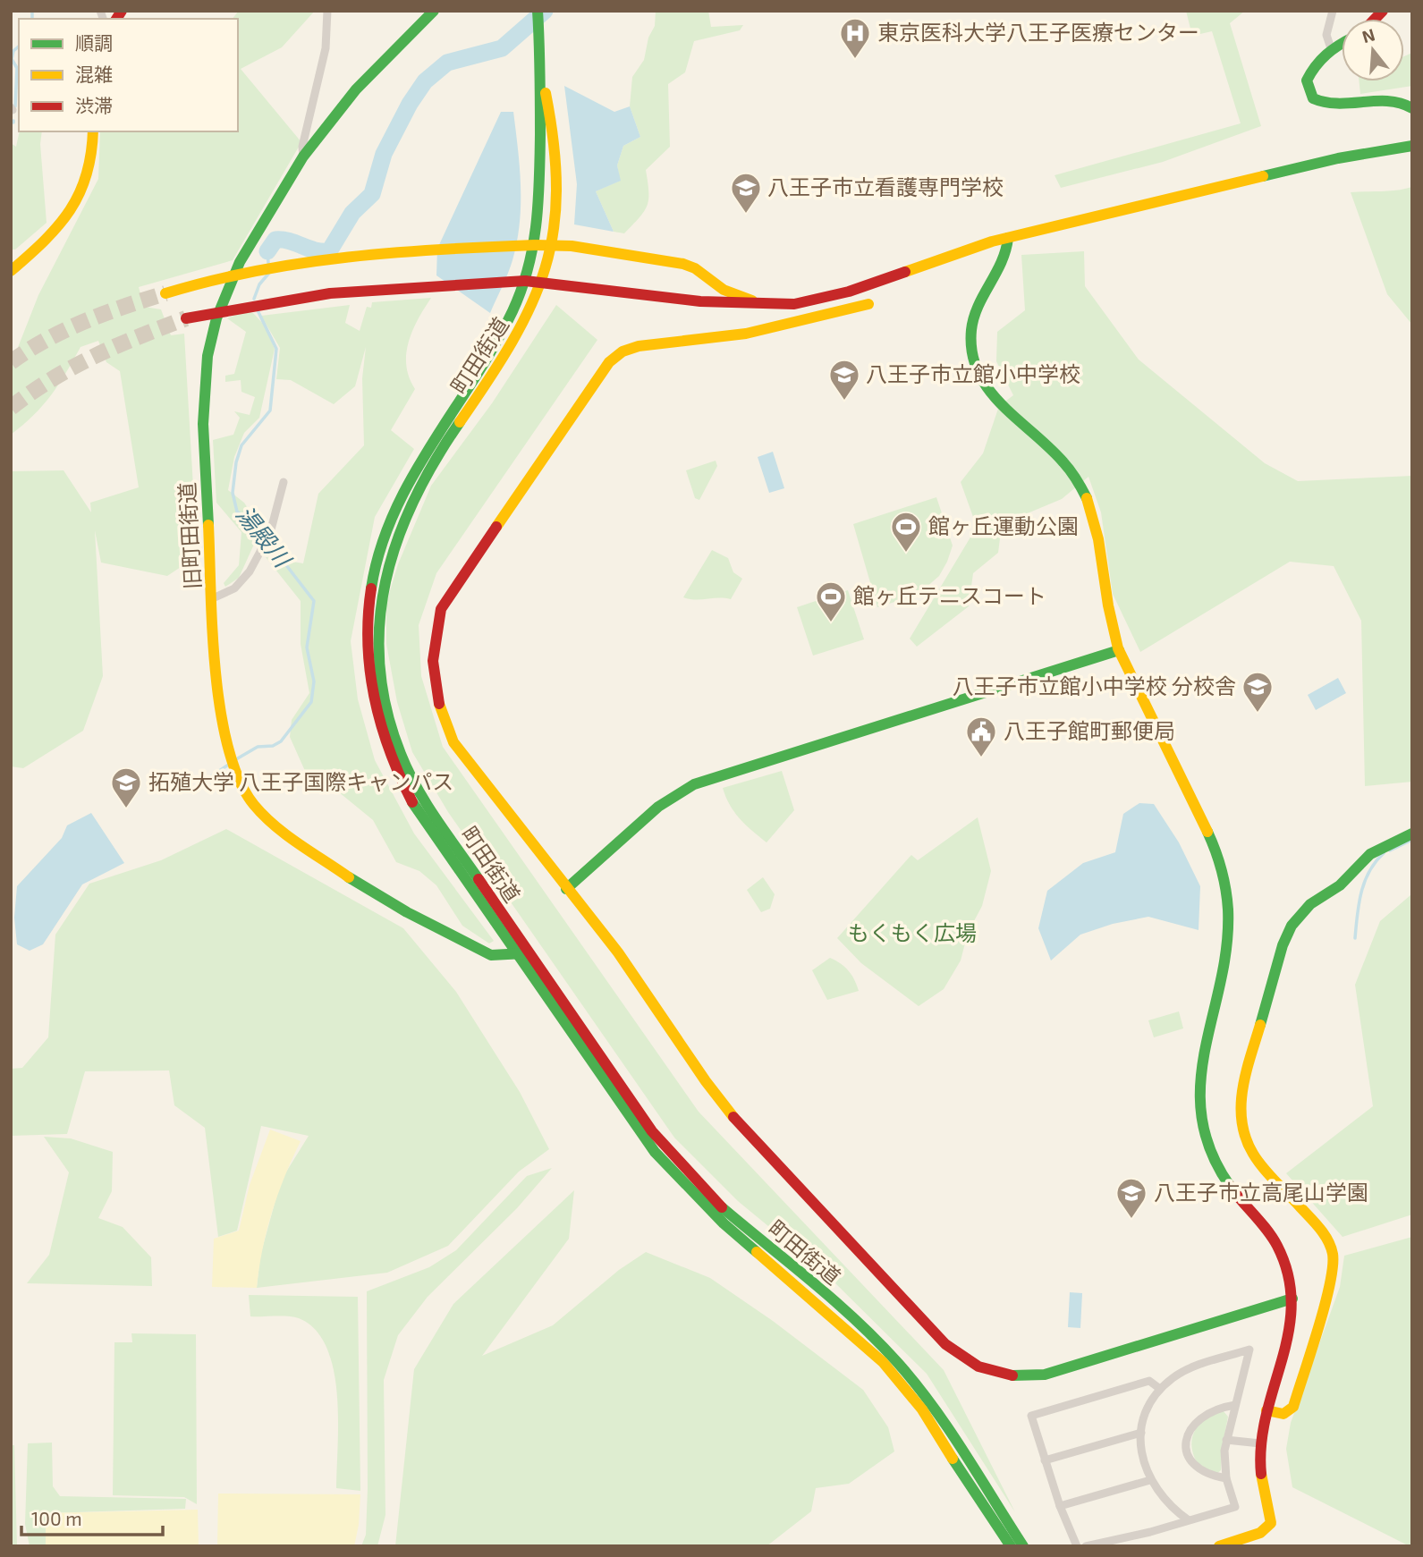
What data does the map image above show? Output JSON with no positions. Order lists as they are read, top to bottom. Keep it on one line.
{"streets":{"main road":["町田街道","旧町田街道"]},"crossings":[["町田街道","旧町田街道"]],"water":["湯殿川"],"parks":["もくもく広場"],"places":{"hospital":["東京医科大学八王子医療センター"],"school or university":["八王子市立看護専門学校","八王子市立館小中学校","八王子市立館小中学校 分校舎","拓殖大学 八王子国際キャンパス","八王子市立高尾山学園"],"sports":["館ヶ丘運動公園","館ヶ丘テニスコート"],"public building":["八王子館町郵便局"]},"legend":["順調","混雑","渋滞"],"scale_bar":"100 m","north":"top"}
